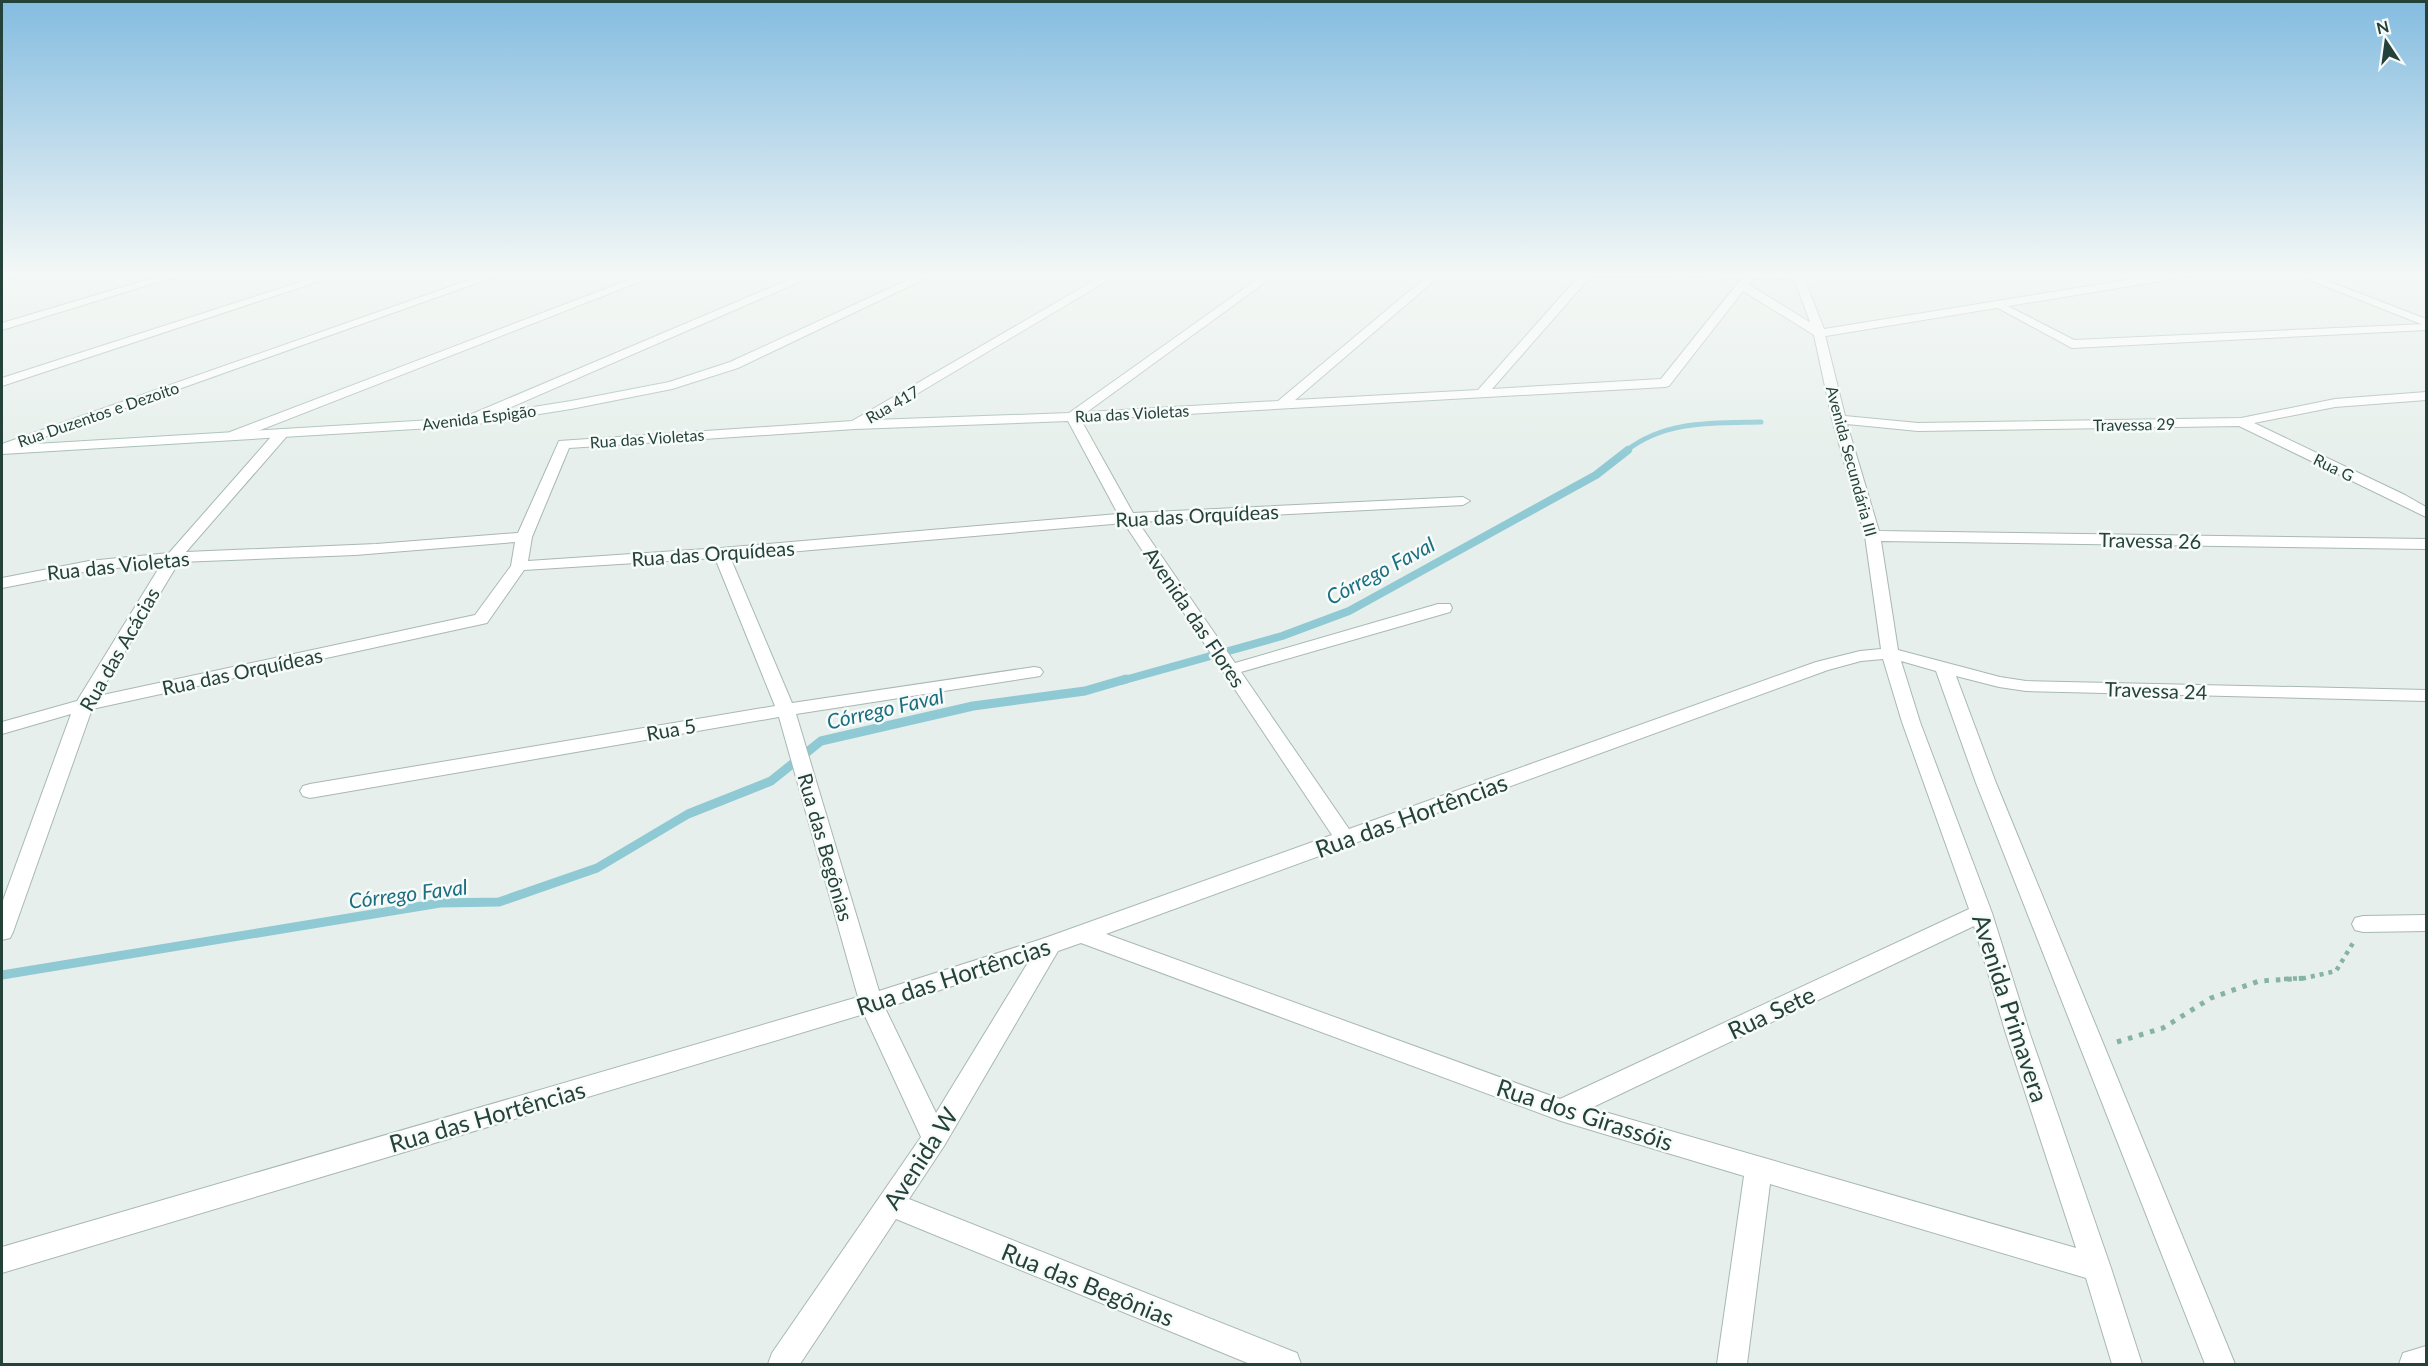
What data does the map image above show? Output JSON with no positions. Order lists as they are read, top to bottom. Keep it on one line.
{"streets":{"street":["Rua 417","Rua das Violetas","Rua Duzentos e Dezoito","Avenida Espigão","Travessa 29","Avenida Secundária III","Rua G","Rua das Orquídeas","Travessa 26","Avenida das Flores","Rua das Acácias","Travessa 24","Rua 5","Rua das Hortências","Rua das Begônias","Avenida Primavera","Rua Sete","Rua dos Girassóis","Avenida W"]},"crossings":[["Rua 417","Rua das Violetas"],["Rua das Violetas","Rua das Orquídeas"],["Rua das Violetas","Avenida das Flores"],["Rua das Violetas","Rua das Acácias"],["Rua Duzentos e Dezoito","Avenida Espigão"],["Avenida Espigão","Rua das Acácias"],["Travessa 29","Avenida Secundária III"],["Travessa 29","Rua G"],["Avenida Secundária III","Travessa 26"],["Avenida Secundária III","Travessa 24"],["Avenida Secundária III","Rua das Hortências"],["Avenida Secundária III","Avenida Primavera"],["Rua das Orquídeas","Avenida das Flores"],["Rua das Orquídeas","Rua das Acácias"],["Rua das Orquídeas","Rua das Begônias"],["Avenida das Flores","Rua das Hortências"],["Travessa 24","Rua das Hortências"],["Travessa 24","Avenida Primavera"],["Rua 5","Rua das Begônias"],["Rua das Hortências","Rua das Begônias"],["Rua das Hortências","Avenida Primavera"],["Rua das Hortências","Rua dos Girassóis"],["Rua das Hortências","Avenida W"],["Rua das Begônias","Avenida W"],["Avenida Primavera","Rua Sete"],["Avenida Primavera","Rua dos Girassóis"],["Rua Sete","Rua dos Girassóis"]],"water":["Córrego Faval"],"north":"top"}
